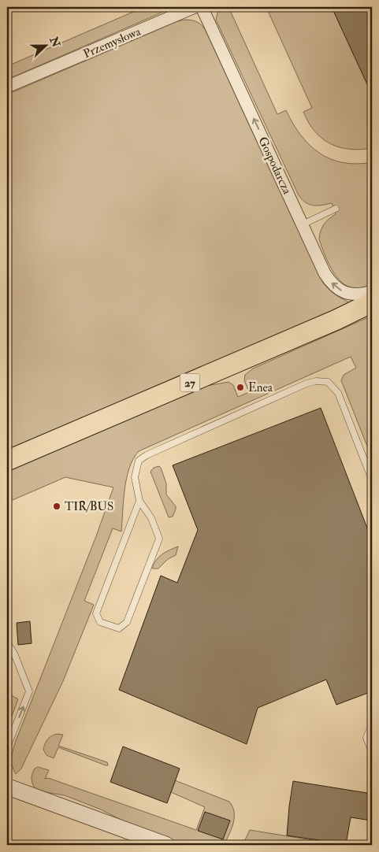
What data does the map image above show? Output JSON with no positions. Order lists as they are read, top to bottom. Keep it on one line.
{"streets":{"main road":["27"],"street":["Przemysłowa","Gospodarcza"]},"one_way":["Gospodarcza"],"places":["Enea","TIR/BUS"],"north":"right"}
